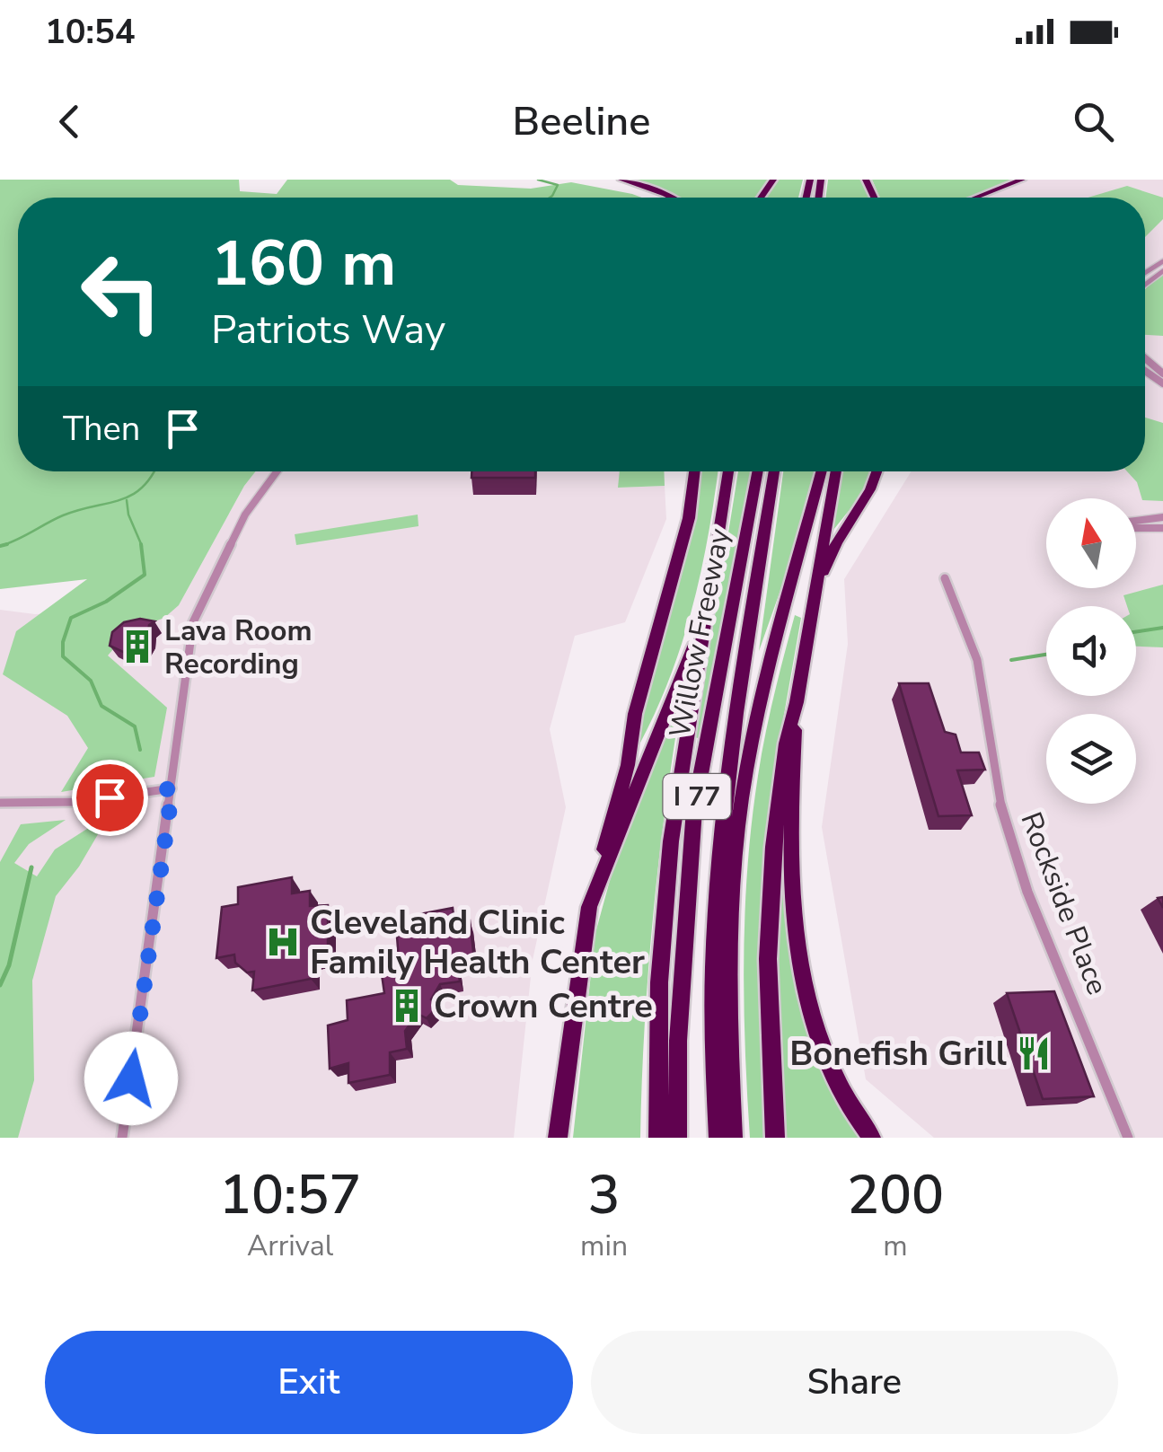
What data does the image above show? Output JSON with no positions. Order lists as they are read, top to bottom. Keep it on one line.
{"streets":{"highway":["Willow Freeway","I 77"],"street":["Rockside Place"]},"places":{"building":["Lava Room Recording","Crown Centre"],"hospital":["Cleveland Clinic Family Health Center"],"restaurant":["Bonefish Grill"]},"north":"top","page":{"status":"10:54","header":"Beeline","turn":["160 m","Patriots Way"],"then":"Then","eta":["10:57","Arrival","3","min","200","m"],"buttons":["Exit","Share"]}}
